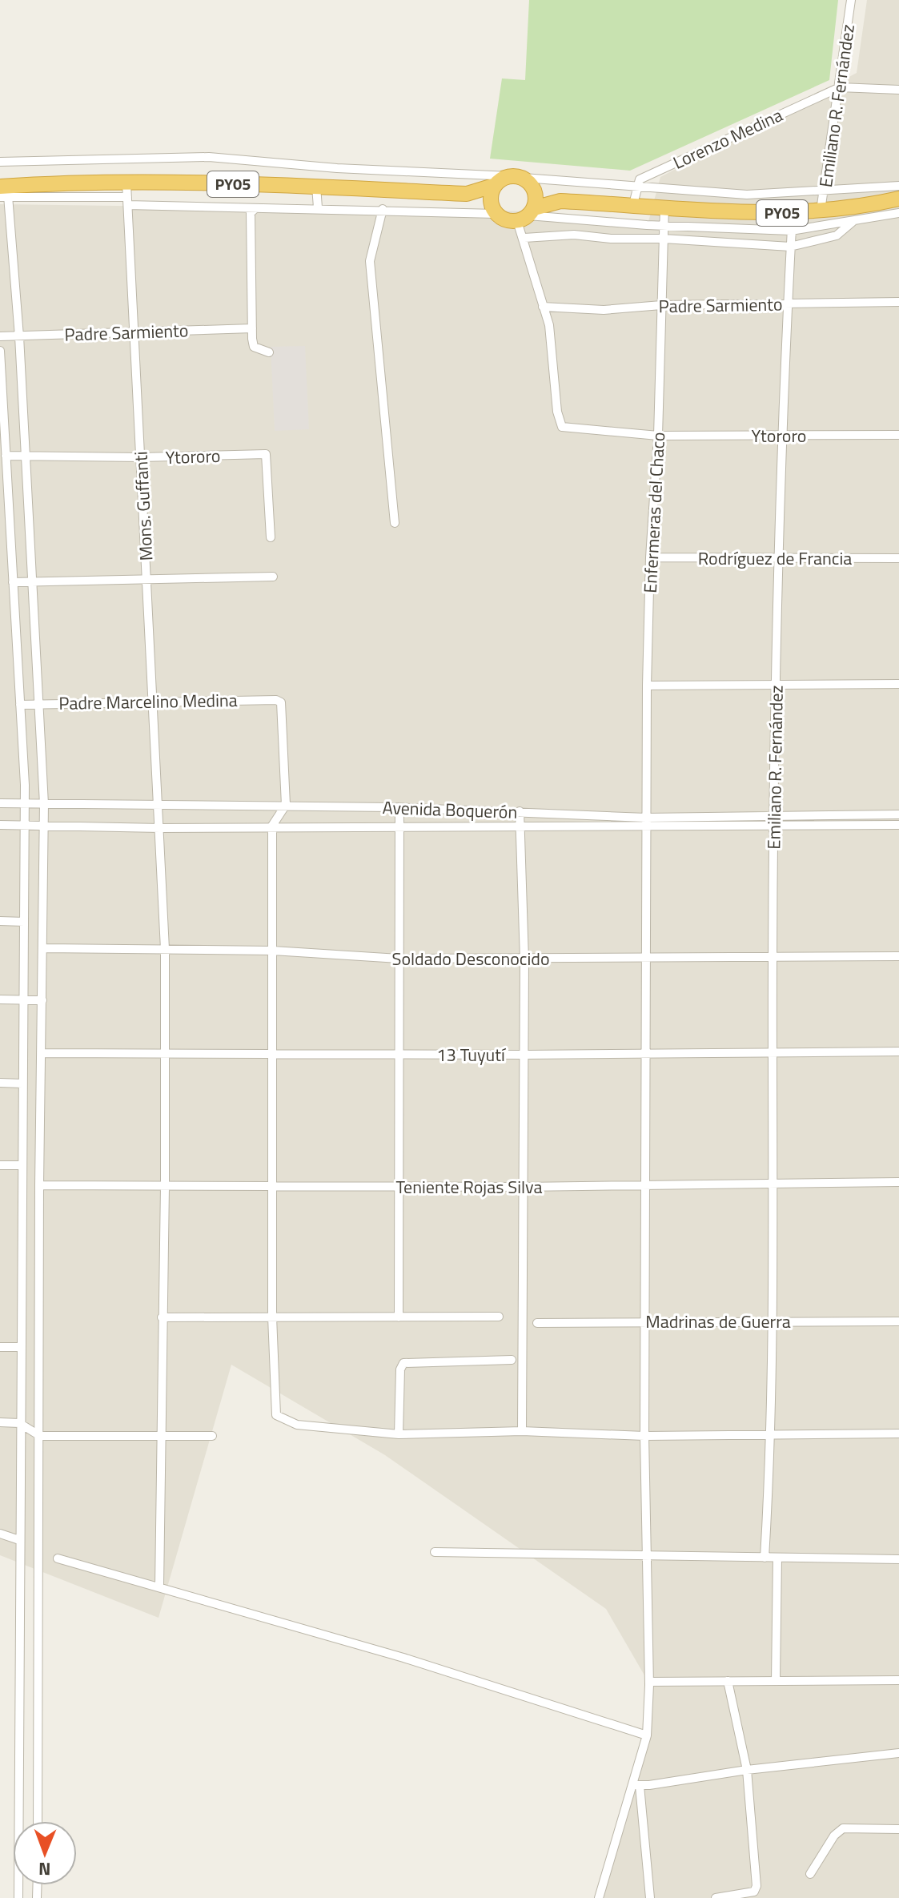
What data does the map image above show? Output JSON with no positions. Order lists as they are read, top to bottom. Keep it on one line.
{"streets":{"highway":["PY05"],"street":["Emiliano R. Fernández","Lorenzo Medina","Padre Sarmiento","Ytororo","Mons. Guffanti","Enfermeras del Chaco","Rodríguez de Francia","Padre Marcelino Medina","Avenida Boquerón","Soldado Desconocido","13 Tuyutí","Teniente Rojas Silva","Madrinas de Guerra"]},"crossings":[["Emiliano R. Fernández","Lorenzo Medina"],["Emiliano R. Fernández","PY05"],["Emiliano R. Fernández","Padre Sarmiento"],["Emiliano R. Fernández","Ytororo"],["Emiliano R. Fernández","Rodríguez de Francia"],["Emiliano R. Fernández","Avenida Boquerón"],["Emiliano R. Fernández","Soldado Desconocido"],["Emiliano R. Fernández","13 Tuyutí"],["Emiliano R. Fernández","Teniente Rojas Silva"],["Emiliano R. Fernández","Madrinas de Guerra"],["PY05","Mons. Guffanti"],["PY05","Enfermeras del Chaco"],["Padre Sarmiento","Ytororo"],["Padre Sarmiento","Mons. Guffanti"],["Padre Sarmiento","Enfermeras del Chaco"],["Ytororo","Mons. Guffanti"],["Ytororo","Enfermeras del Chaco"],["Mons. Guffanti","Padre Marcelino Medina"],["Mons. Guffanti","Avenida Boquerón"],["Mons. Guffanti","Soldado Desconocido"],["Mons. Guffanti","13 Tuyutí"],["Mons. Guffanti","Teniente Rojas Silva"],["Enfermeras del Chaco","Rodríguez de Francia"],["Enfermeras del Chaco","Avenida Boquerón"],["Enfermeras del Chaco","Soldado Desconocido"],["Enfermeras del Chaco","13 Tuyutí"],["Enfermeras del Chaco","Teniente Rojas Silva"],["Enfermeras del Chaco","Madrinas de Guerra"],["Padre Marcelino Medina","Avenida Boquerón"]],"north":"bottom"}
